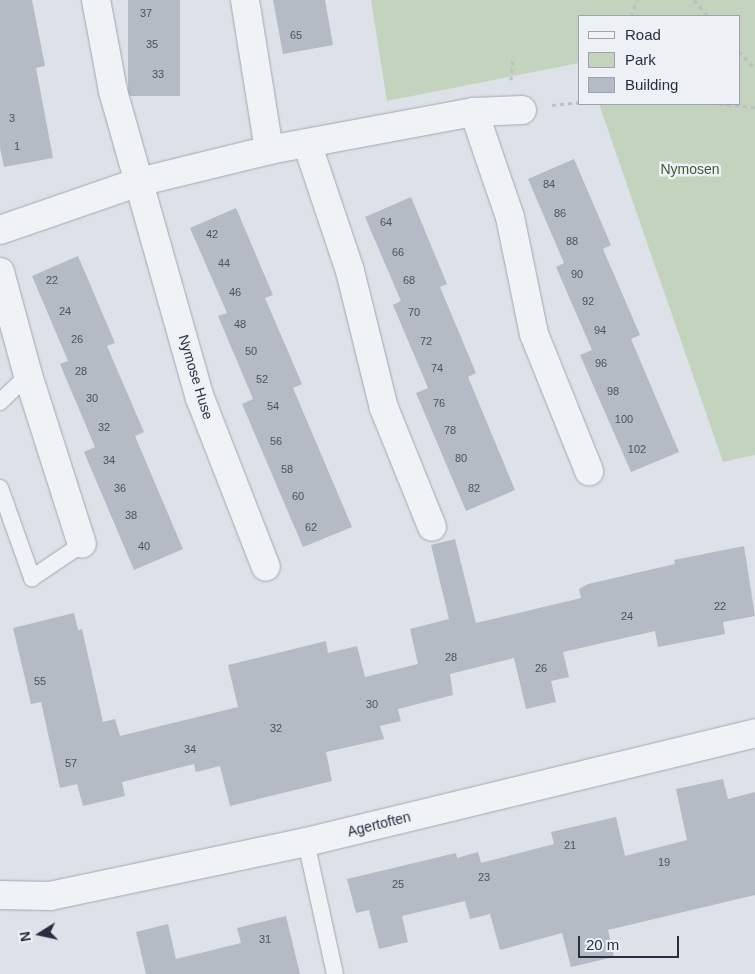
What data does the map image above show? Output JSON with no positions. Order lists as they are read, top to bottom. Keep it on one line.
{"streets":{"street":["Nymose Huse","Agertoften"]},"parks":["Nymosen"],"house_numbers":["37","65","35","33","3","1","84","86","64","42","88","66","44","90","22","68","46","92","24","70","48","94","26","72","50","96","74","28","52","98","30","76","54","100","32","78","56","102","80","34","58","36","82","60","38","62","40","22","24","28","26","55","30","32","34","57","21","19","23","25","31"],"legend":["Road","Park","Building"],"scale_bar":"20 m","north":"left"}
